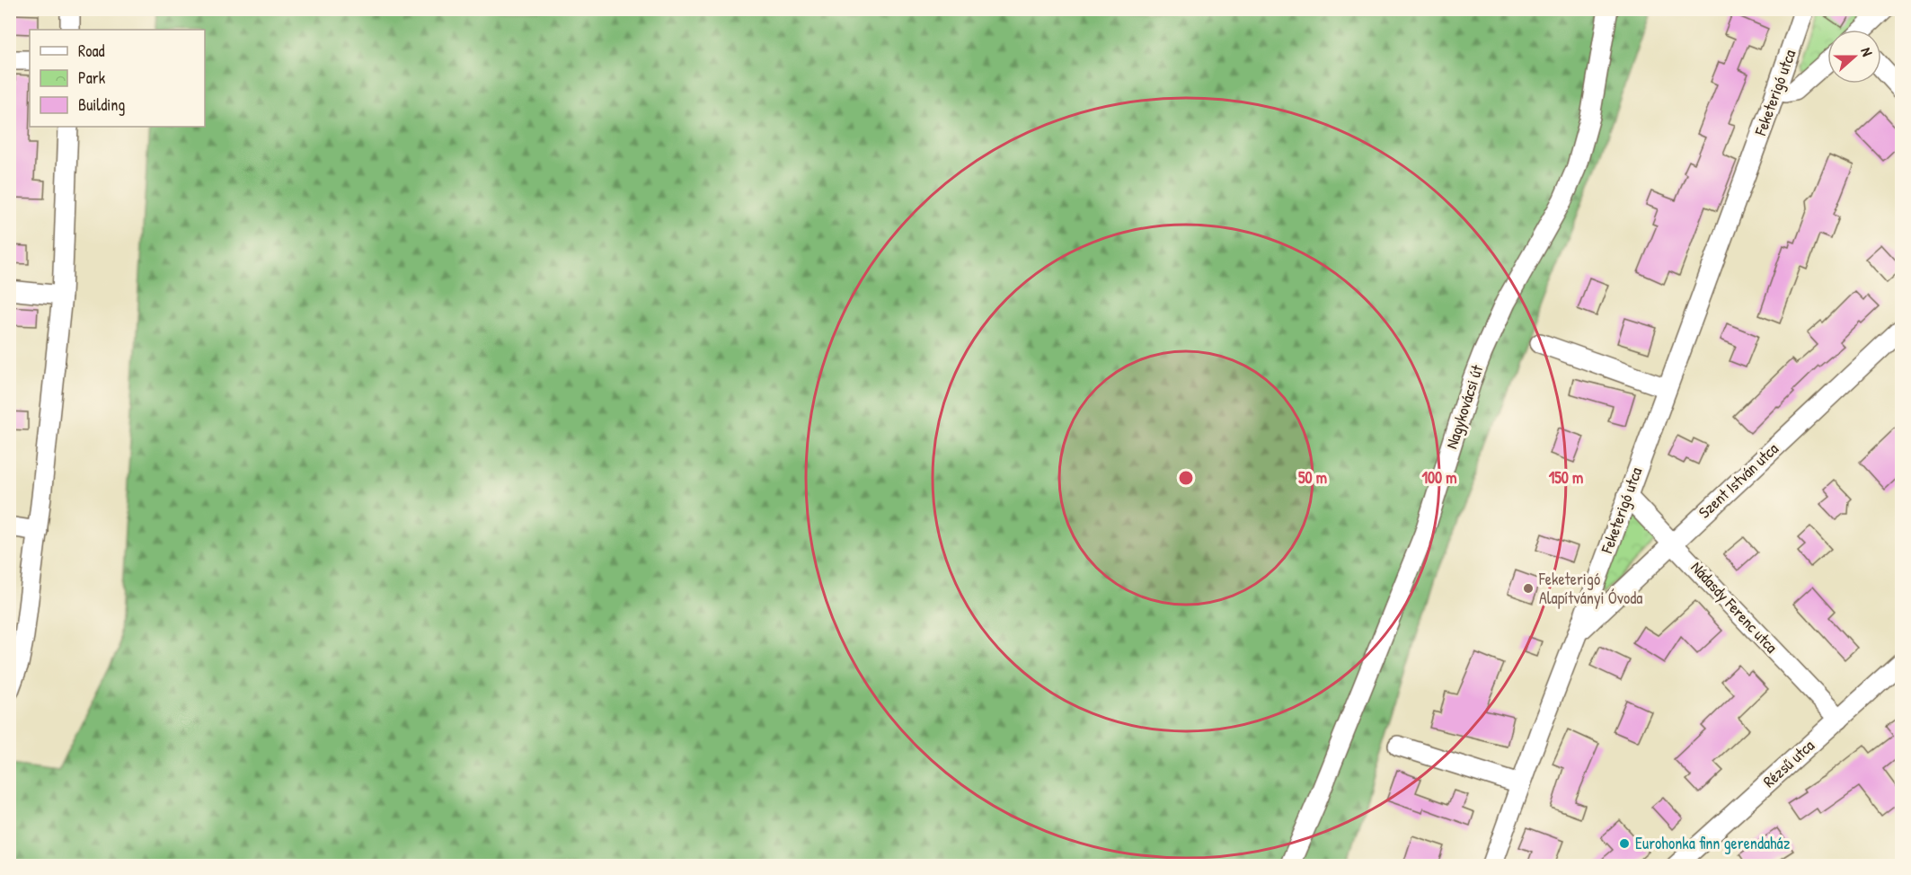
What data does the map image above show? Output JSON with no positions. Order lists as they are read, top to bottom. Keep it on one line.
{"streets":{"street":["Feketerigó utca","Nagykovácsi út","Szent István utca","Nádasdy Ferenc utca","Rézsű utca"]},"crossings":[["Feketerigó utca","Szent István utca"],["Feketerigó utca","Nádasdy Ferenc utca"],["Szent István utca","Nádasdy Ferenc utca"],["Nádasdy Ferenc utca","Rézsű utca"]],"places":["Feketerigó Alapítványi Óvoda","Eurohonka finn gerendaház"],"legend":["Road","Park","Building"],"north":"right","rings":["50 m","100 m","150 m"]}
